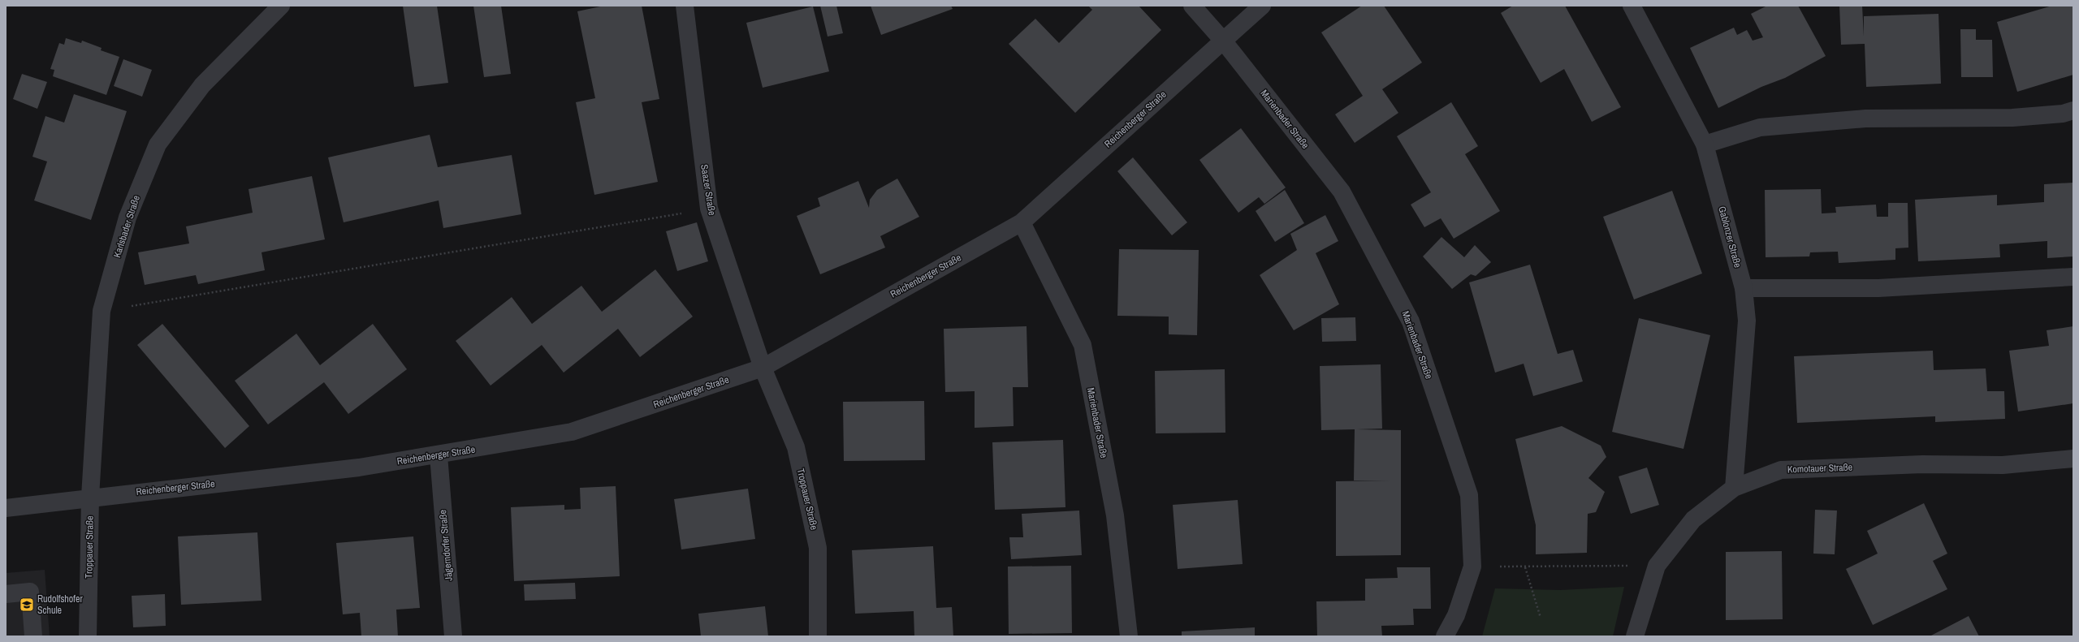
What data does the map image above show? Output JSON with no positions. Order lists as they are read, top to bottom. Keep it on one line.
{"streets":{"street":["Reichenberger Straße","Marienbader Straße","Saazer Straße","Karlsbader Straße","Gablonzer Straße","Komotauer Straße","Troppauer Straße","Jägerndorfer Straße"]},"crossings":[["Reichenberger Straße","Marienbader Straße"],["Reichenberger Straße","Saazer Straße"],["Reichenberger Straße","Karlsbader Straße"],["Reichenberger Straße","Troppauer Straße"],["Reichenberger Straße","Jägerndorfer Straße"],["Saazer Straße","Troppauer Straße"],["Karlsbader Straße","Troppauer Straße"],["Gablonzer Straße","Komotauer Straße"]],"places":{"school or university":["Rudolfshofer Schule"]}}
